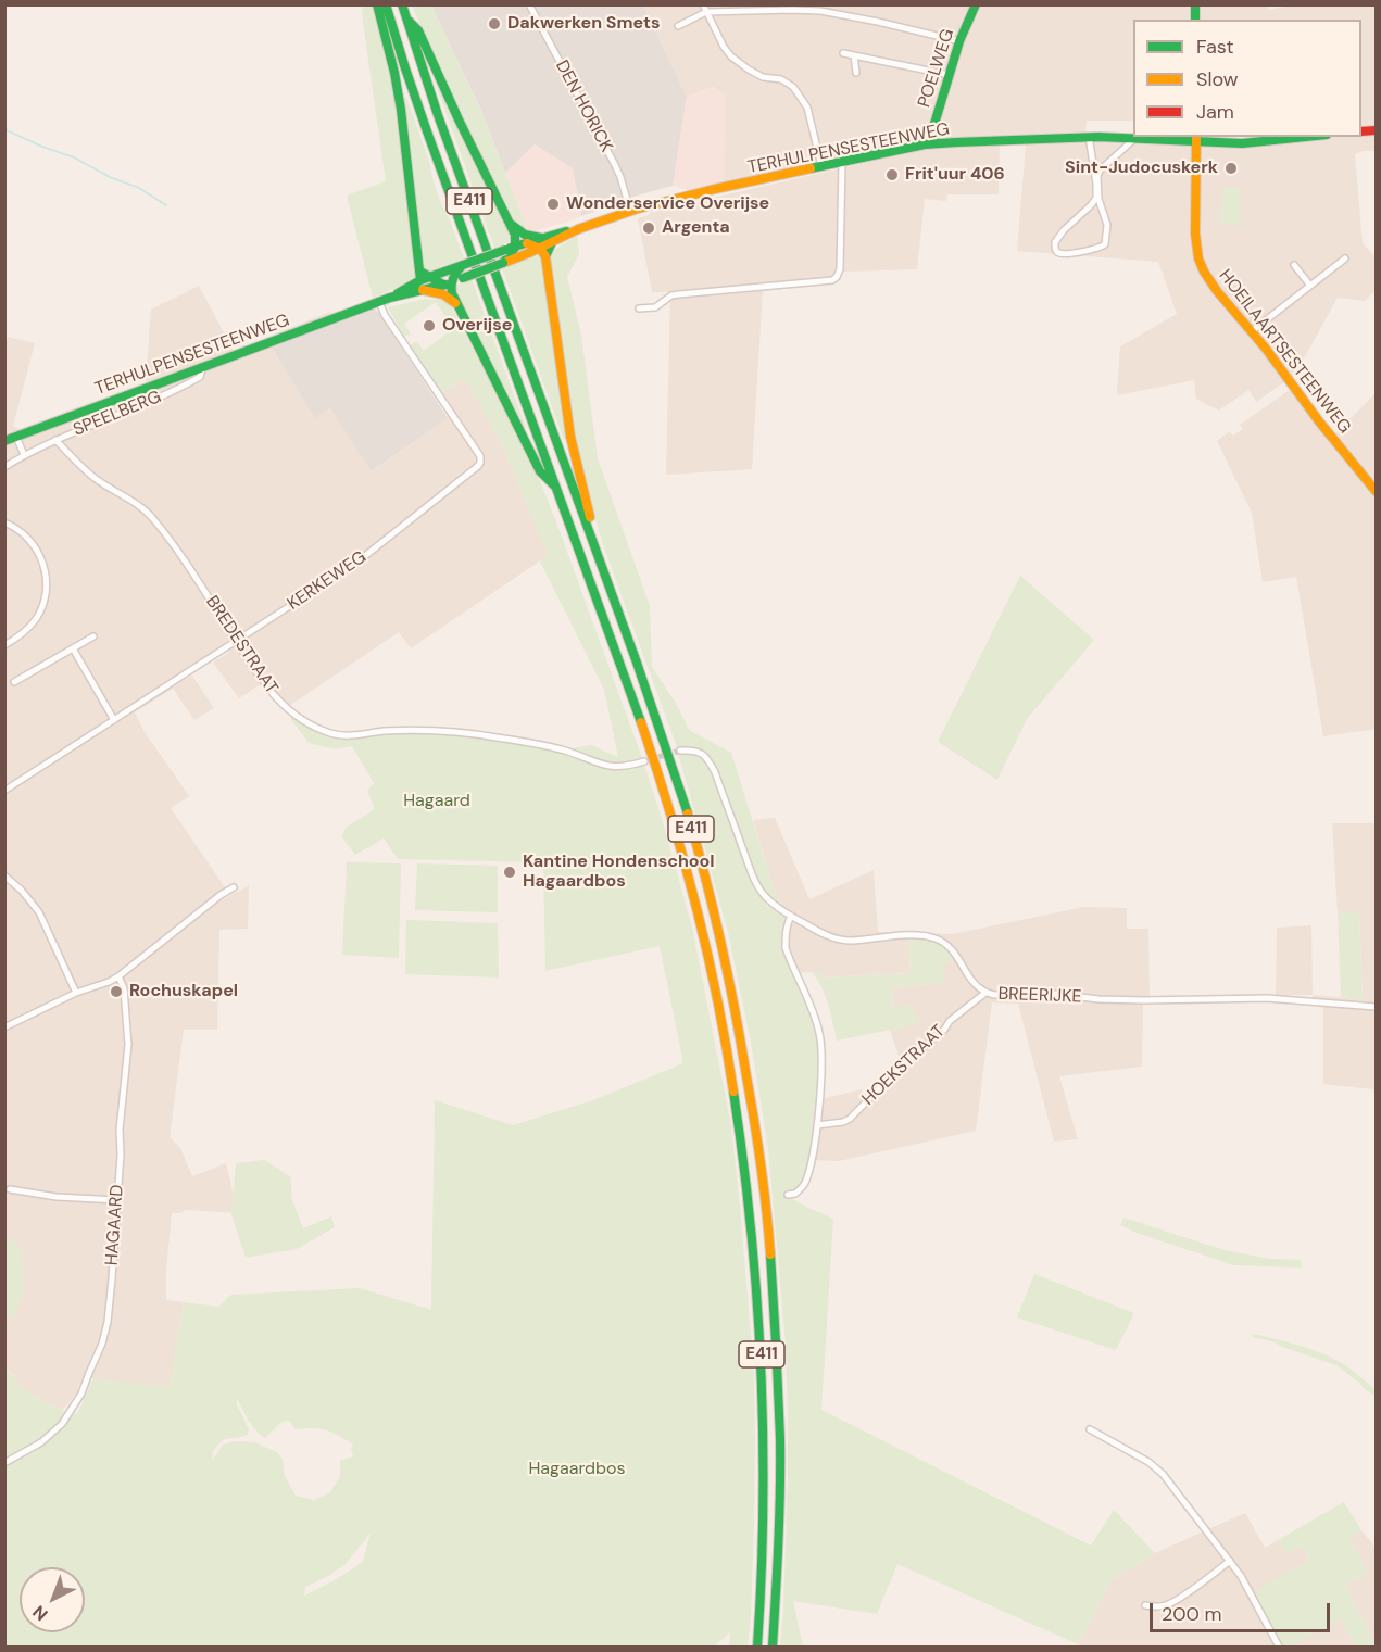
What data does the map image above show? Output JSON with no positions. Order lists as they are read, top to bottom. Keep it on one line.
{"streets":{"main road":["POELWEG","TERHULPENSESTEENWEG","E411","HOEILAARTSESTEENWEG"],"street":["DEN HORICK","SPEELBERG","KERKEWEG","BREDESTRAAT","BREERIJKE","HOEKSTRAAT","HAGAARD"]},"crossings":[["POELWEG","TERHULPENSESTEENWEG"],["DEN HORICK","TERHULPENSESTEENWEG"],["TERHULPENSESTEENWEG","HOEILAARTSESTEENWEG"],["TERHULPENSESTEENWEG","SPEELBERG"],["TERHULPENSESTEENWEG","KERKEWEG"],["SPEELBERG","BREDESTRAAT"],["KERKEWEG","BREDESTRAAT"],["BREERIJKE","HOEKSTRAAT"]],"parks":["Hagaard","Hagaardbos"],"places":["Dakwerken Smets","Sint-Judocuskerk","Frit'uur 406","Wonderservice Overijse","Argenta","Overijse","Kantine Hondenschool Hagaardbos","Rochuskapel"],"legend":["Fast","Slow","Jam"],"scale_bar":"200 m","north":"bottom left"}
